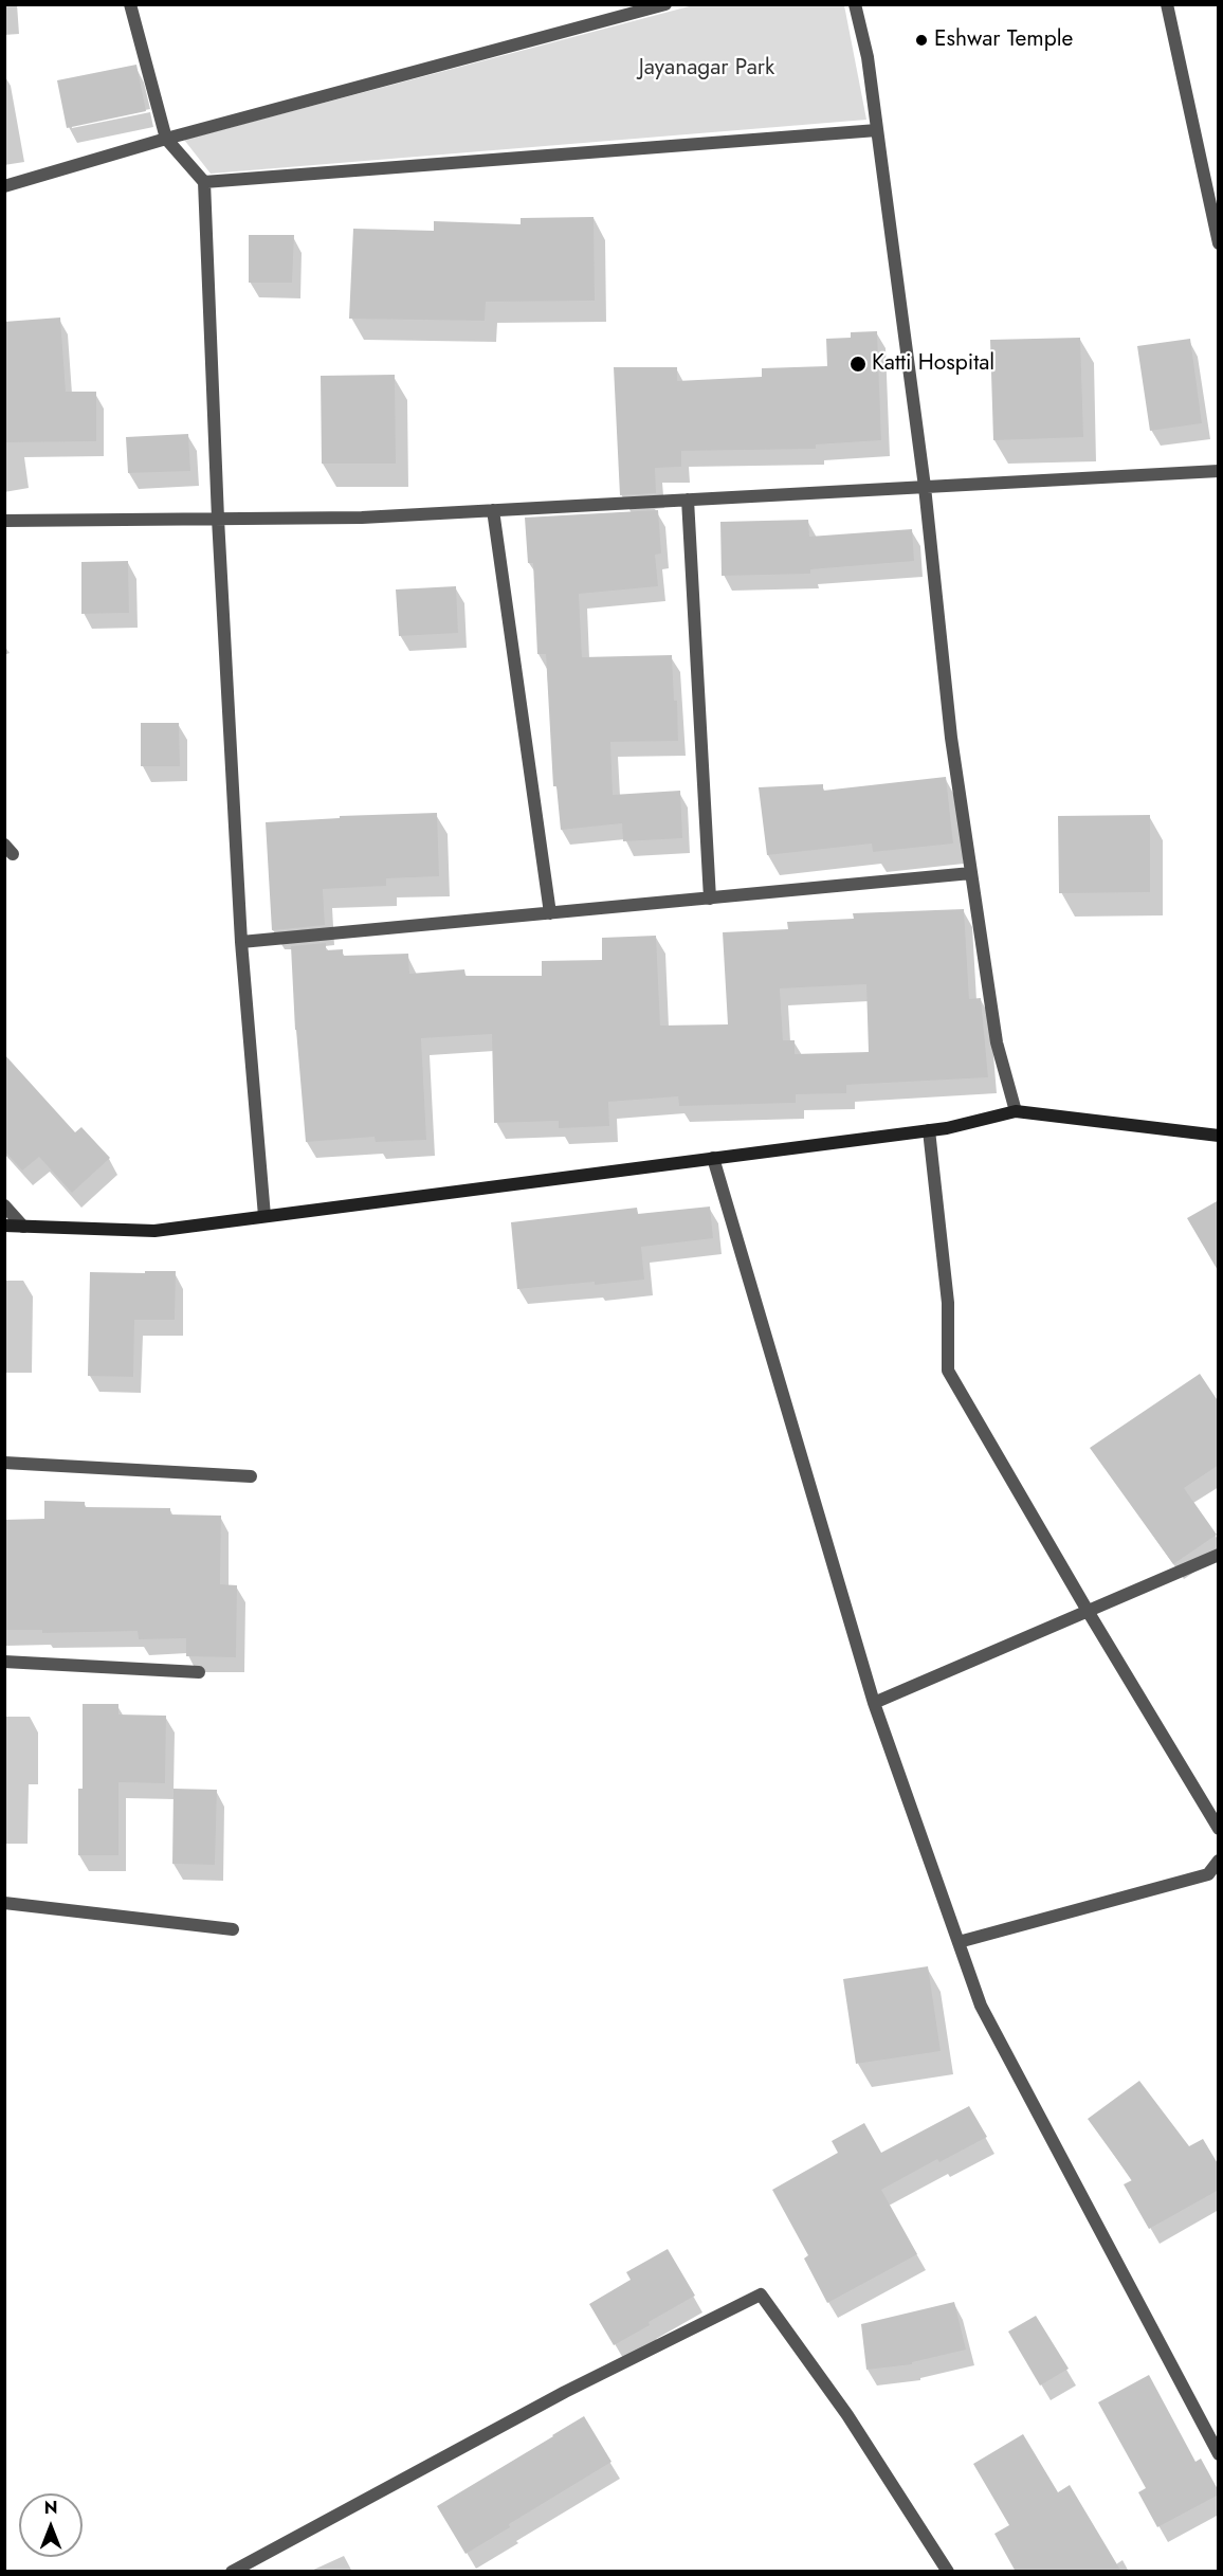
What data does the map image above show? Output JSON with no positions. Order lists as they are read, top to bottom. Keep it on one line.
{"parks":["Jayanagar Park"],"places":["Eshwar Temple","Katti Hospital"],"north":"top"}
